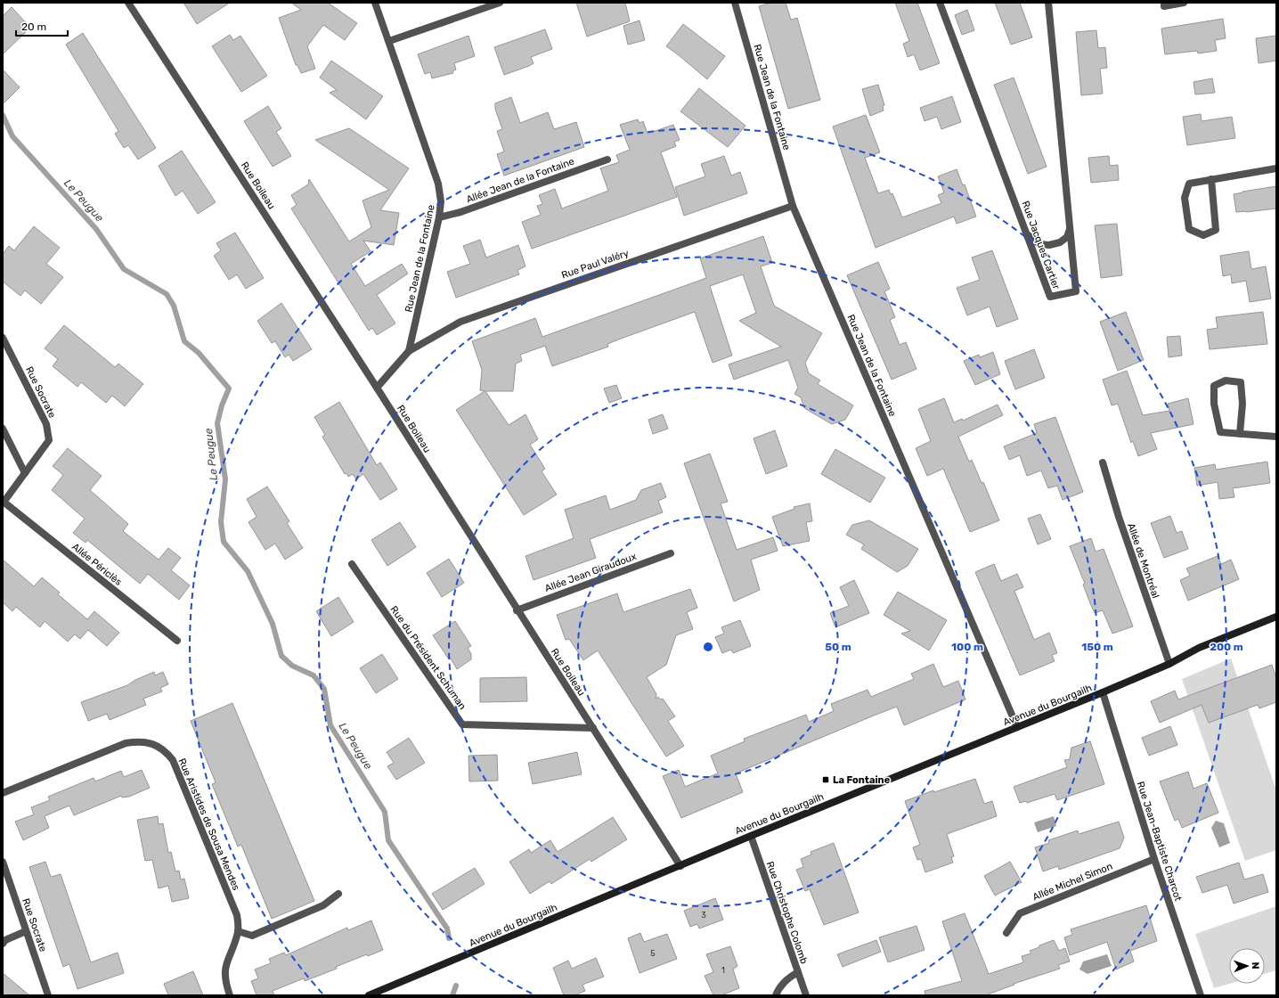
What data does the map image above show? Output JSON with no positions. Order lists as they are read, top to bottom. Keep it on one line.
{"streets":{"main road":["Avenue du Bourgailh"],"street":["Rue Jean de la Fontaine","Allée Jean de la Fontaine","Rue Boileau","Rue Jacques Cartier","Rue Paul Valéry","Rue Socrate","Allée de Montréal","Allée Périclès","Allée Jean Giraudoux","Rue du Président Schuman","Rue Aristides de Sousa Mendes","Rue Jean-Baptiste Charcot","Allée Michel Simon","Rue Christophe Colomb"]},"crossings":[["Rue Jean de la Fontaine","Allée Jean de la Fontaine"],["Rue Jean de la Fontaine","Rue Boileau"],["Rue Jean de la Fontaine","Rue Paul Valéry"],["Rue Jean de la Fontaine","Avenue du Bourgailh"],["Rue Boileau","Allée Jean Giraudoux"],["Rue Boileau","Rue du Président Schuman"],["Rue Boileau","Avenue du Bourgailh"],["Rue Socrate","Allée Périclès"],["Allée de Montréal","Avenue du Bourgailh"],["Avenue du Bourgailh","Rue Jean-Baptiste Charcot"],["Avenue du Bourgailh","Rue Christophe Colomb"],["Rue Jean-Baptiste Charcot","Allée Michel Simon"]],"water":["Le Peugue"],"places":{"transit":["La Fontaine"]},"house_numbers":["3","5","1"],"scale_bar":"20 m","north":"right","rings":["50 m","100 m","150 m","200 m"]}
